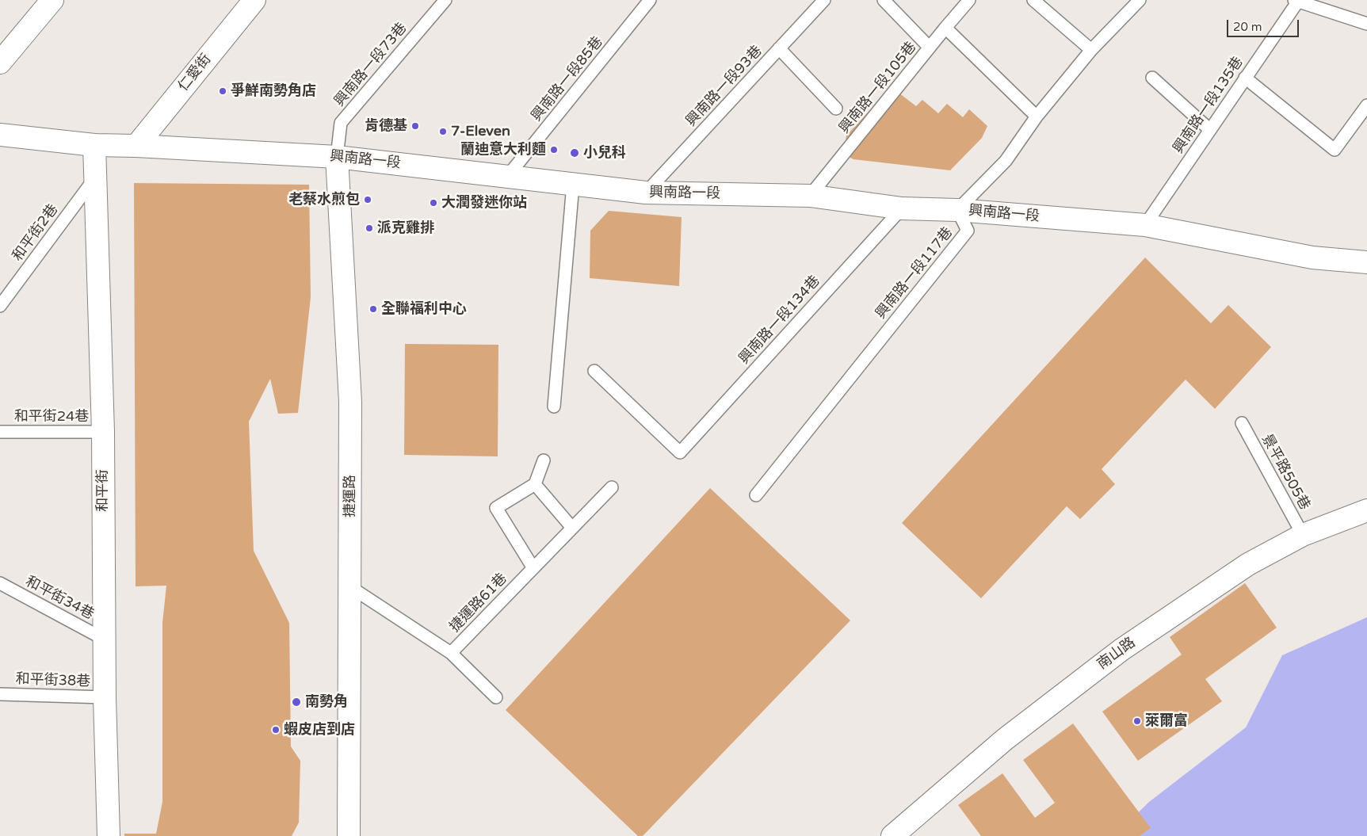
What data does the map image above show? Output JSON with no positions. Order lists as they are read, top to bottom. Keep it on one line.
{"streets":{"street":["仁愛街","興南路一段","和平街","捷運路","南山路"],"lane":["興南路一段73巷","興南路一段85巷","興南路一段93巷","興南路一段105巷","興南路一段135巷","和平街2巷","興南路一段117巷","興南路一段134巷","和平街24巷","景平路505巷","和平街34巷","捷運路61巷","和平街38巷"]},"crossings":[["興南路一段73巷","興南路一段"],["興南路一段73巷","捷運路"],["仁愛街","興南路一段"],["興南路一段85巷","興南路一段"],["興南路一段93巷","興南路一段"],["興南路一段105巷","興南路一段"],["興南路一段135巷","興南路一段"],["興南路一段","興南路一段117巷"],["興南路一段","興南路一段134巷"],["興南路一段","和平街"],["興南路一段","捷運路"],["和平街2巷","和平街"],["和平街24巷","和平街"],["景平路505巷","南山路"],["和平街","和平街34巷"],["和平街","和平街38巷"],["捷運路","捷運路61巷"]],"places":["爭鮮南勢角店","肯德基","7-Eleven","蘭迪意大利麵","小兒科","老蔡水煎包","大潤發迷你站","派克雞排","全聯福利中心","南勢角","萊爾富","蝦皮店到店"],"scale_bar":"20 m"}
